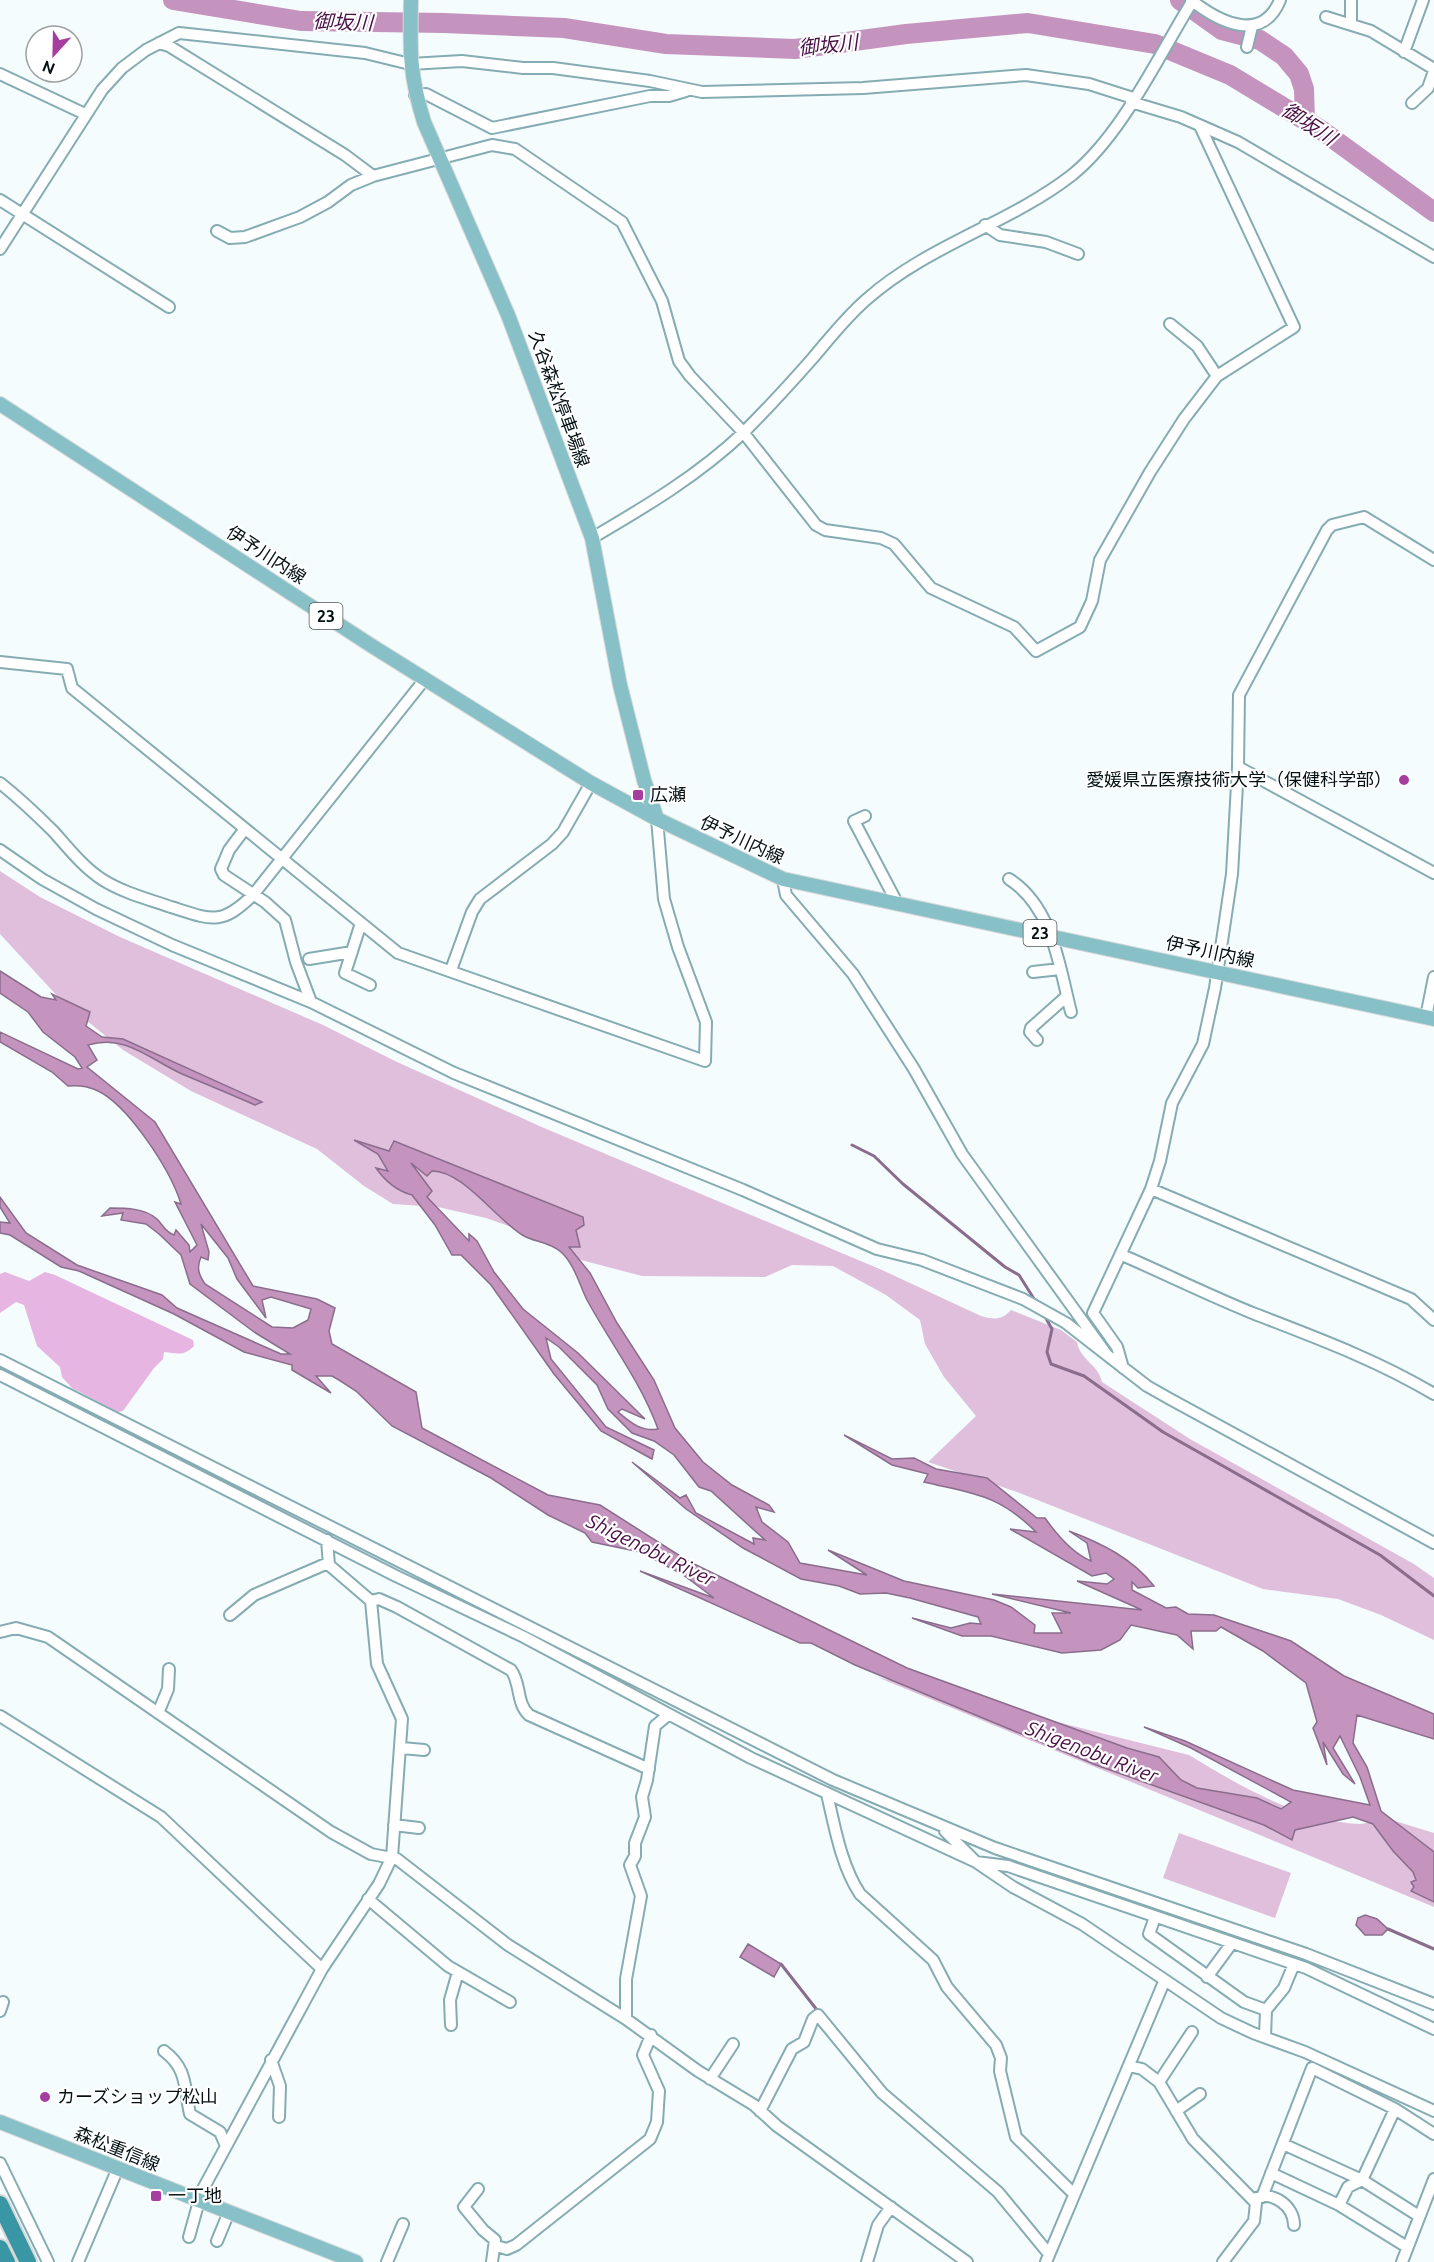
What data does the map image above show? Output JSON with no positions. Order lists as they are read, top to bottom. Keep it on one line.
{"streets":{"main road":["久谷森松停車場線","伊予川内線","23","森松重信線"]},"crossings":[["久谷森松停車場線","伊予川内線"]],"water":["御坂川","Shigenobu River"],"places":{"other":["愛媛県立医療技術大学（保健科学部）","カーズショップ松山"],"transit":["広瀬","一丁地"]},"north":"bottom"}
